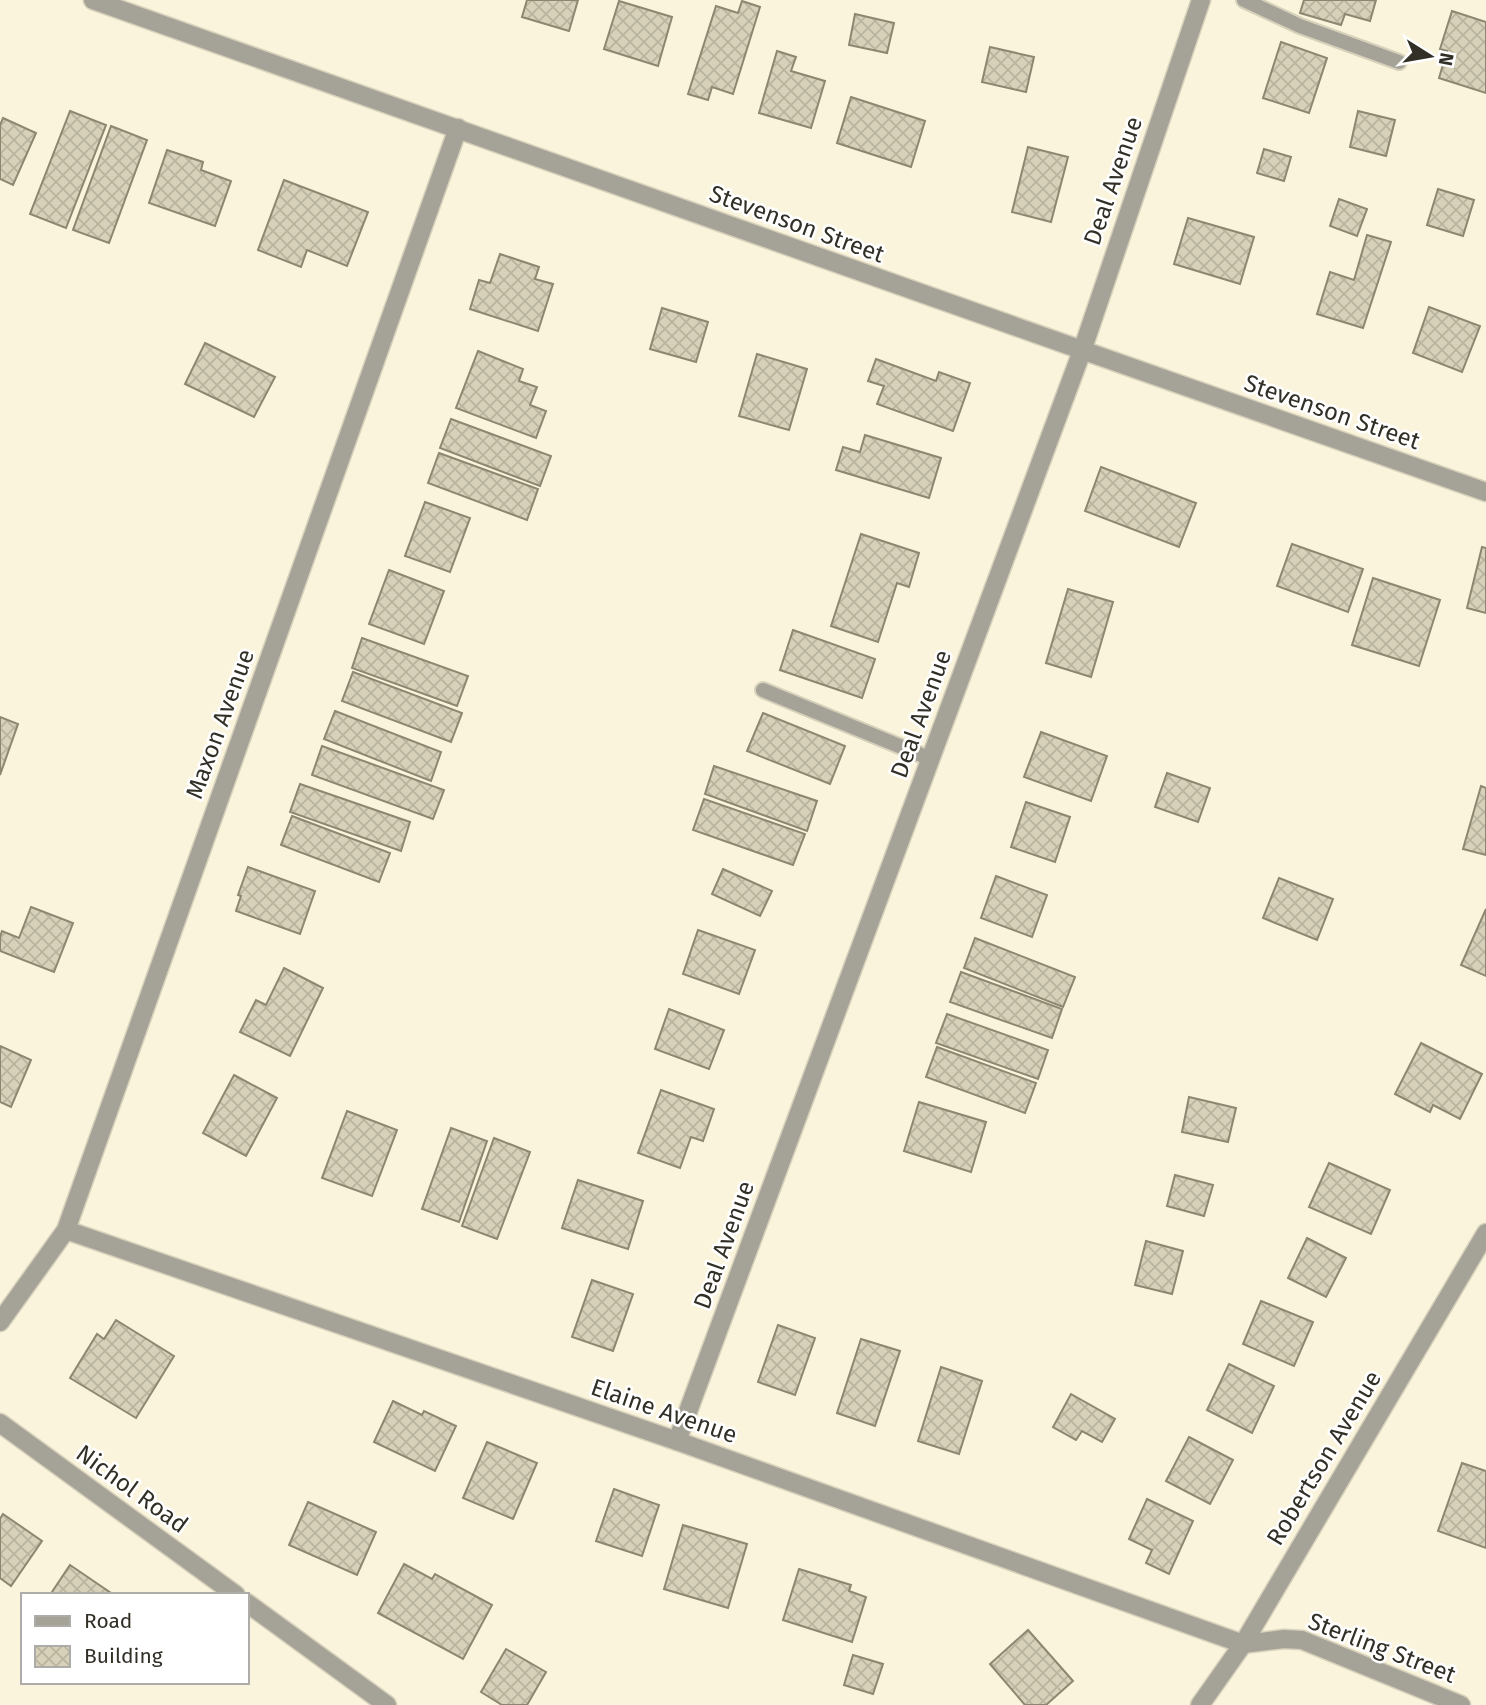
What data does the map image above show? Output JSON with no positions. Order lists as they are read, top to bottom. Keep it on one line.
{"streets":{"street":["Deal Avenue","Stevenson Street","Maxon Avenue","Elaine Avenue","Robertson Avenue","Nichol Road","Sterling Street"]},"crossings":[["Deal Avenue","Stevenson Street"],["Deal Avenue","Elaine Avenue"],["Stevenson Street","Maxon Avenue"],["Maxon Avenue","Elaine Avenue"],["Elaine Avenue","Robertson Avenue"],["Elaine Avenue","Sterling Street"],["Robertson Avenue","Sterling Street"]],"legend":["Road","Building"],"north":"right"}
